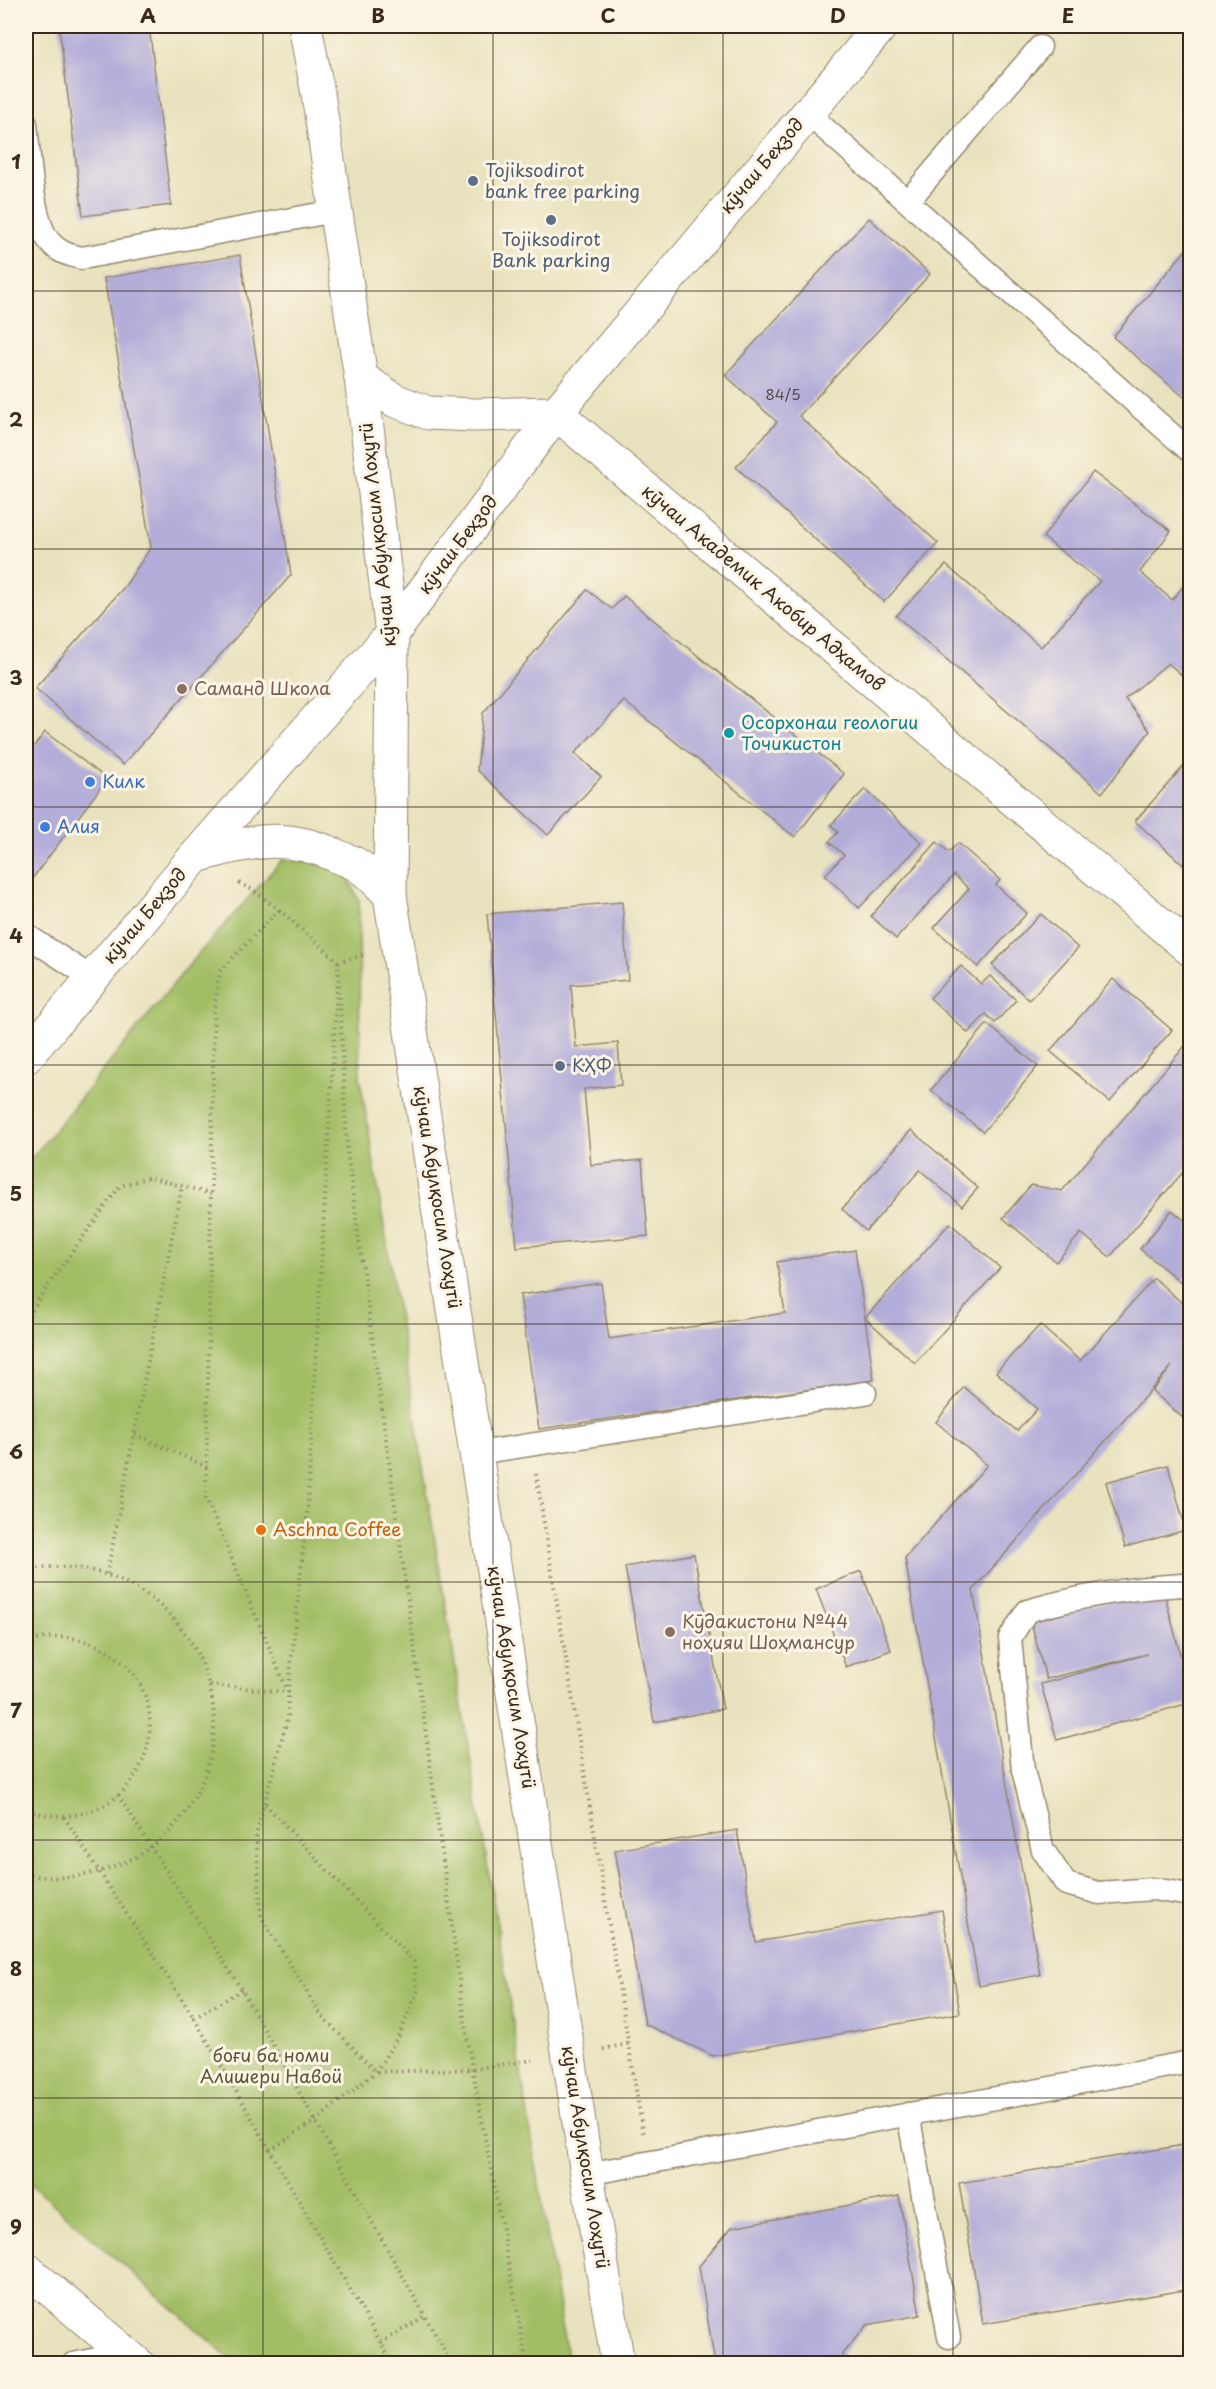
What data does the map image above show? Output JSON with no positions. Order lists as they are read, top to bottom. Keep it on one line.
{"streets":{"street":["кӯчаи Беҳзод","кӯчаи Абулқосим Лоҳутӣ","кӯчаи Академик Акобир Адҳамов"]},"crossings":[["кӯчаи Беҳзод","кӯчаи Абулқосим Лоҳутӣ"],["кӯчаи Беҳзод","кӯчаи Академик Акобир Адҳамов"]],"parks":["боғи ба номи Алишери Навоӣ"],"places":["Tojiksodirot bank free parking","Tojiksodirot Bank parking","Саманд Школа","Осорхонаи геологии Точикистон","Килк","Алия","КҲФ","Aschna Coffee","Кӯдакистони №44 ноҳияи Шоҳмансур"],"house_numbers":["84/5"],"grid":{"columns":["A","B","C","D","E"],"rows":["1","2","3","4","5","6","7","8","9"]}}
